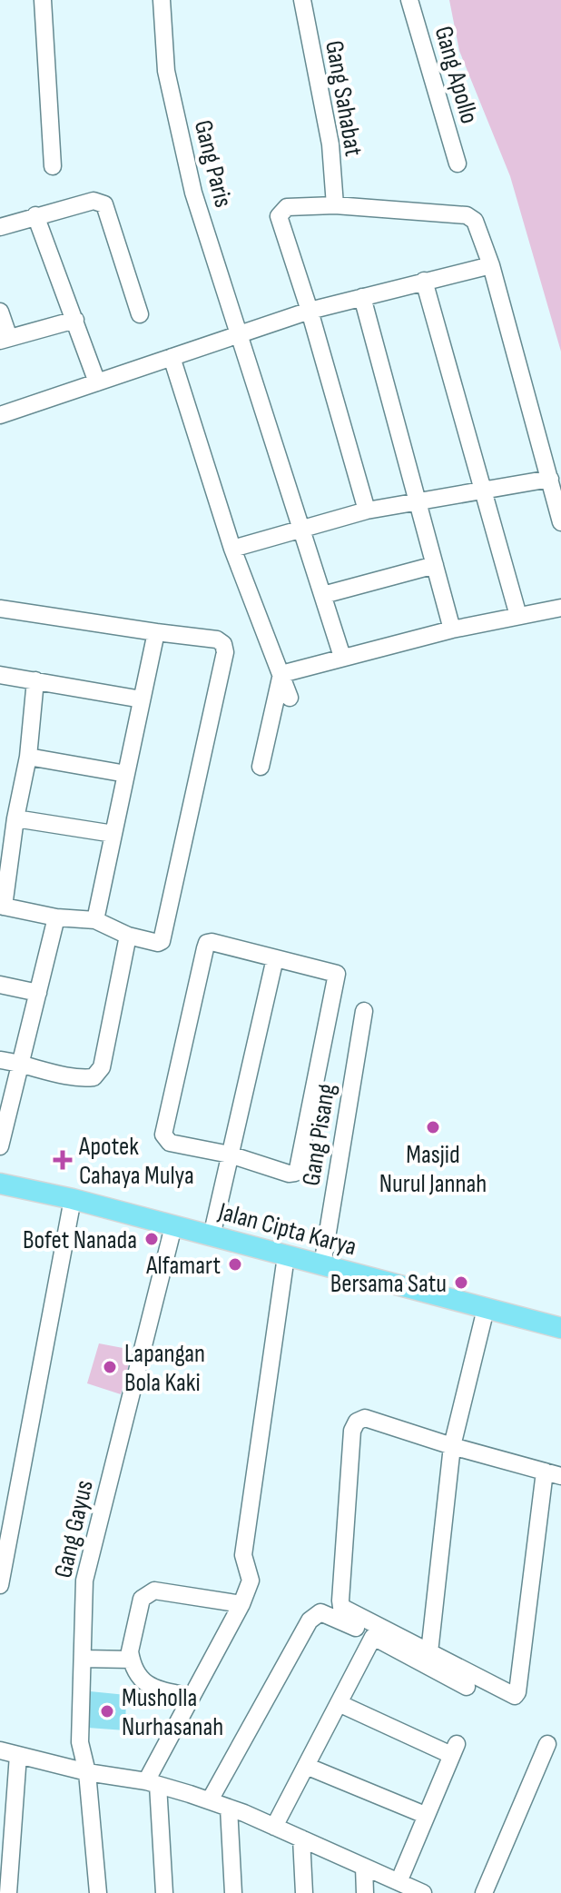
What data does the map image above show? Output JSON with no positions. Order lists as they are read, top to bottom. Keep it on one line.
{"streets":{"main road":["Jalan Cipta Karya"],"street":["Gang Apollo","Gang Sahabat","Gang Paris","Gang Pisang","Gang Gayus"]},"crossings":[["Gang Pisang","Jalan Cipta Karya"],["Jalan Cipta Karya","Gang Gayus"]],"places":{"other":["Masjid Nurul Jannah","Bofet Nanada","Alfamart","Bersama Satu","Lapangan Bola Kaki","Musholla Nurhasanah"],"health":["Apotek Cahaya Mulya"]}}
